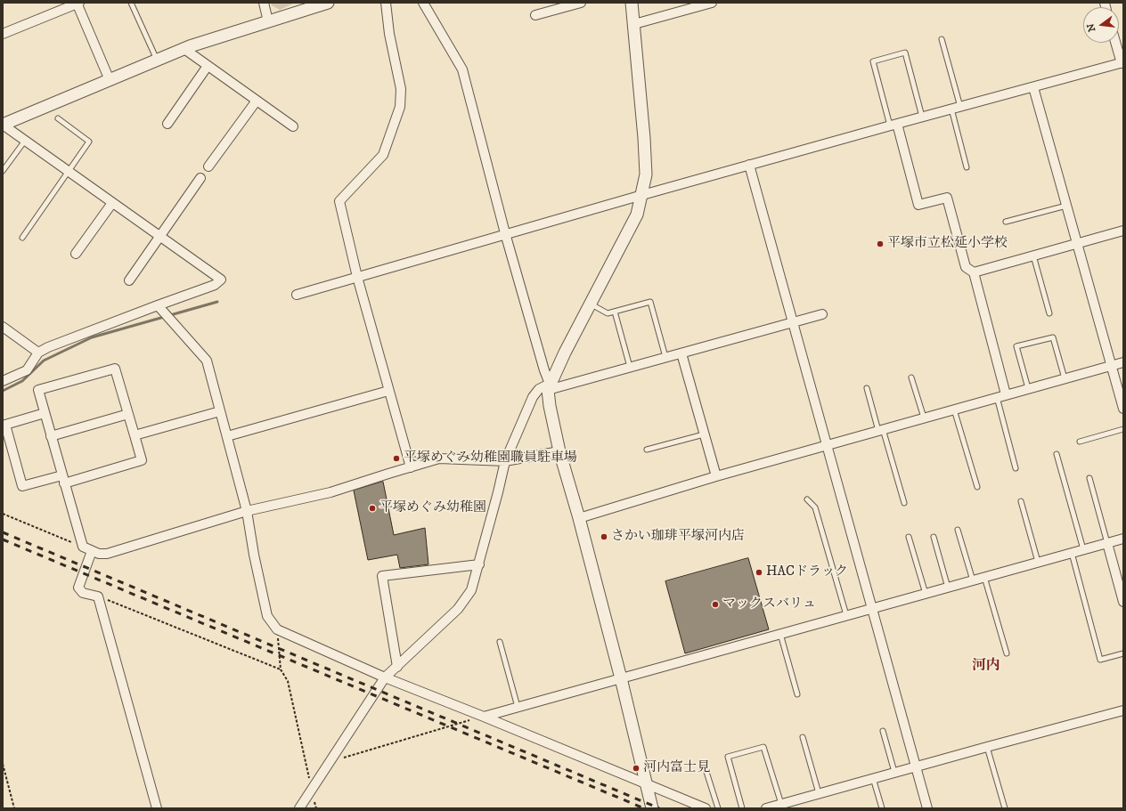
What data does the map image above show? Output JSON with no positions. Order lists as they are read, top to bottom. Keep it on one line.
{"districts":["河内"],"places":["平塚市立松延小学校","平塚めぐみ幼稚園職員駐車場","平塚めぐみ幼稚園","さかい珈琲平塚河内店","HACドラック","マックスバリュ","河内富士見"],"north":"left"}
